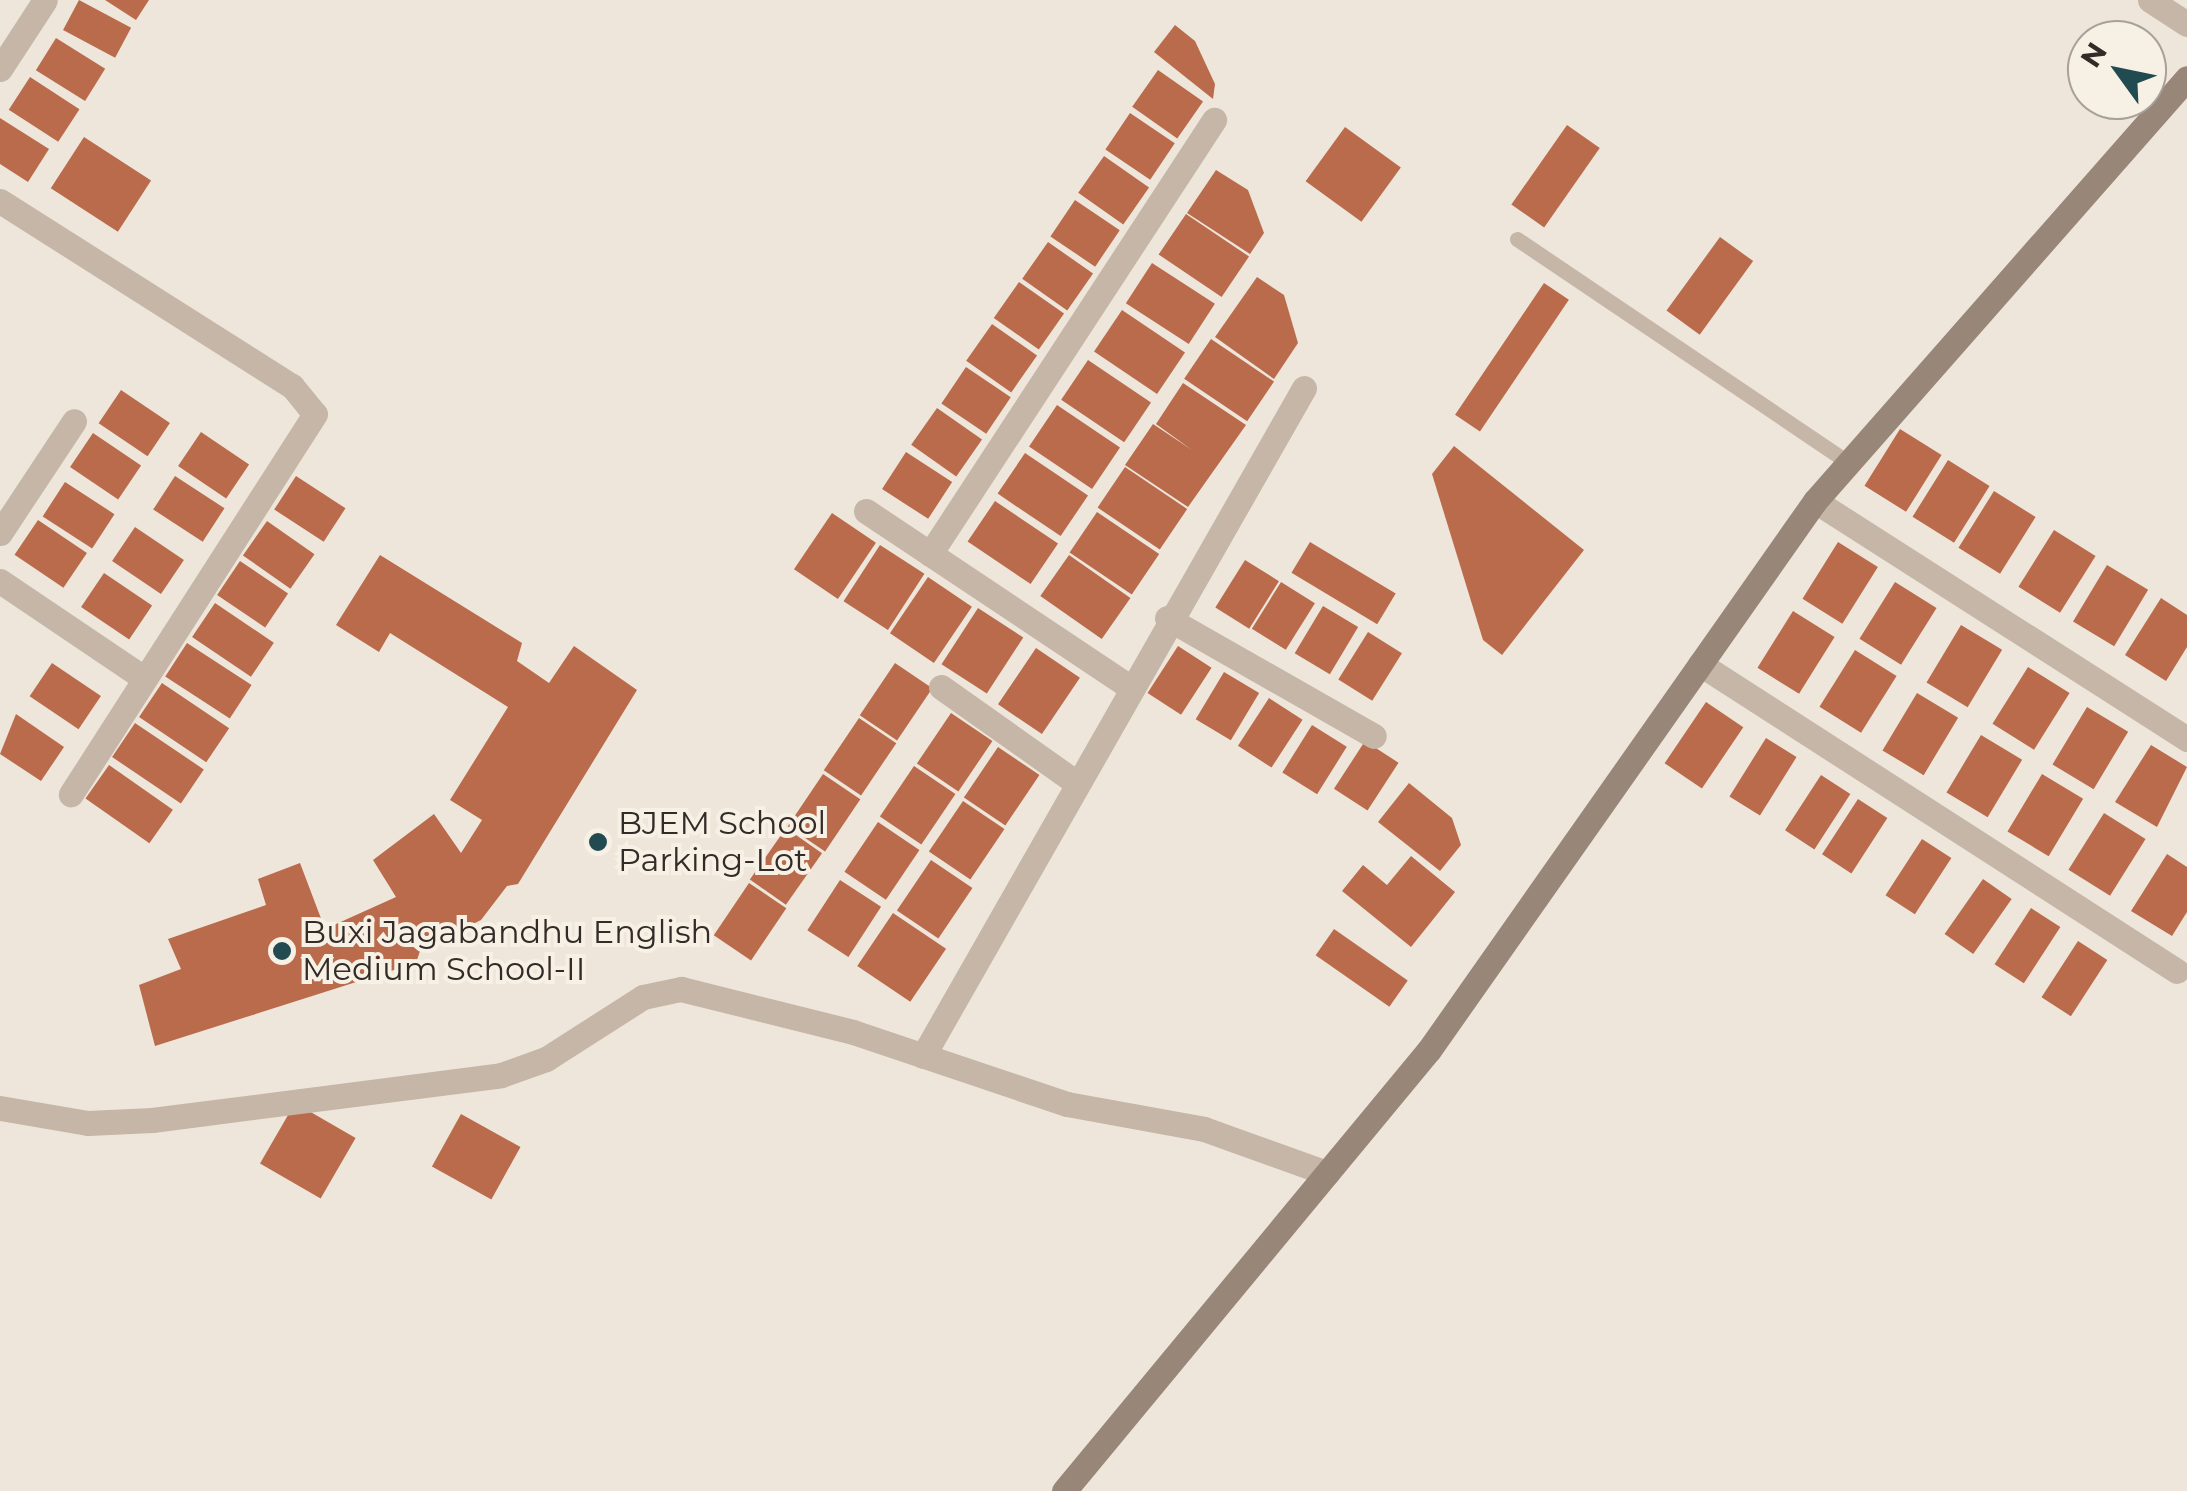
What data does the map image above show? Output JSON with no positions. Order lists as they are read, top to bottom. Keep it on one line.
{"places":["BJEM School Parking-Lot","Buxi Jagabandhu English Medium School-II"],"north":"top left"}
